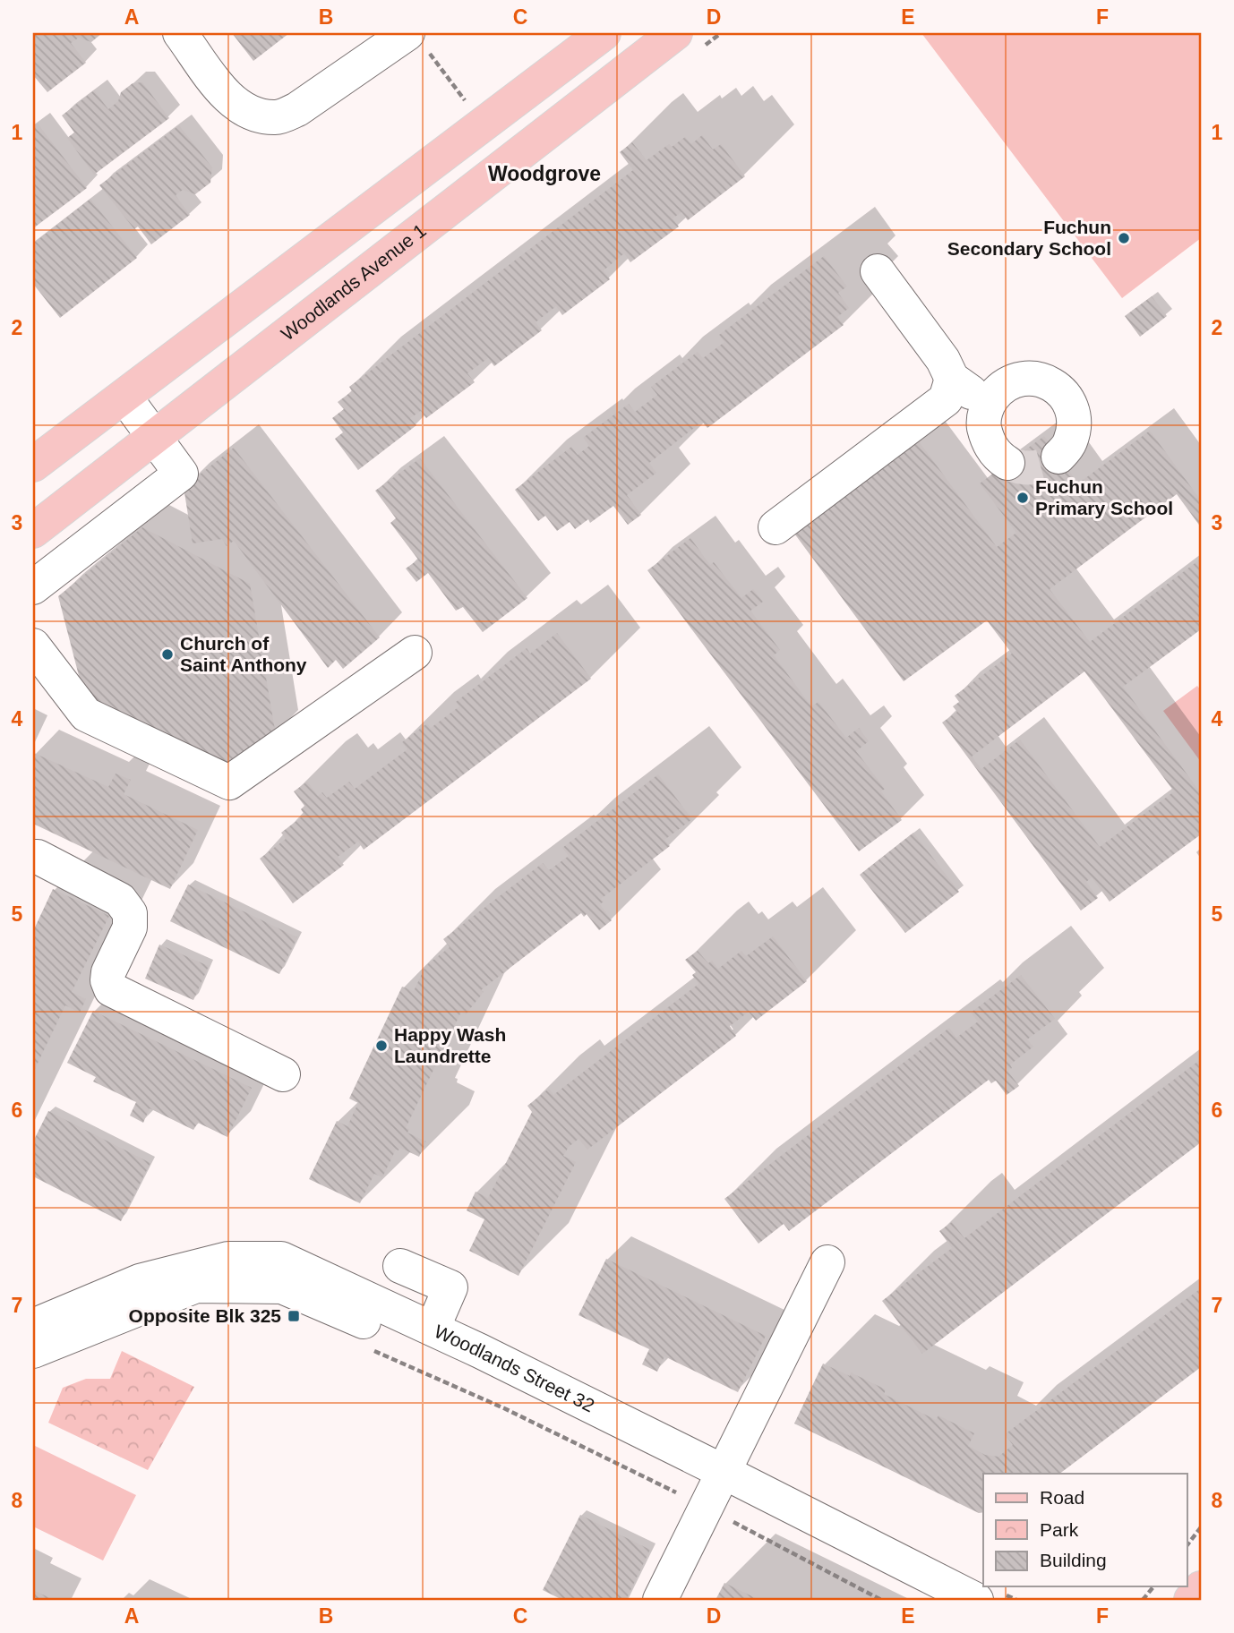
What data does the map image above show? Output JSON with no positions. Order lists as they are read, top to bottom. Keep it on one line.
{"streets":{"main road":["Woodlands Avenue 1"],"street":["Woodlands Street 32"]},"districts":["Woodgrove"],"places":{"other":["Fuchun Secondary School","Fuchun Primary School","Church of Saint Anthony","Happy Wash Laundrette"],"transit":["Opposite Blk 325"]},"legend":["Road","Park","Building"],"grid":{"columns":["A","B","C","D","E","F"],"rows":["1","2","3","4","5","6","7","8"]}}
